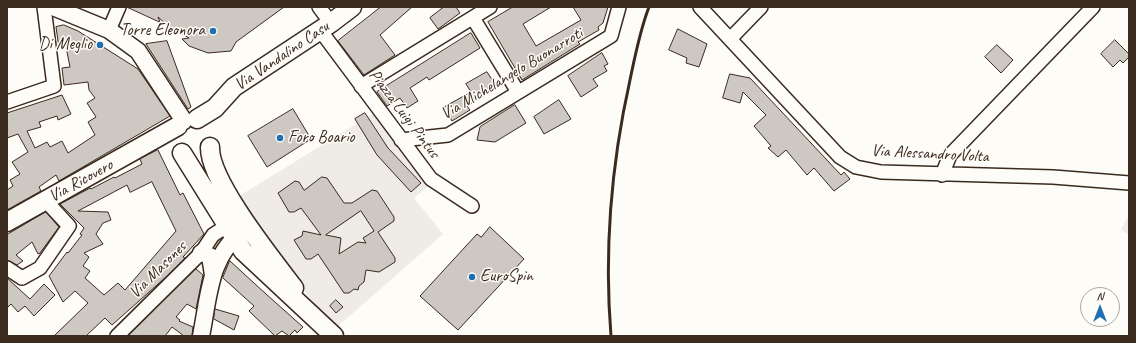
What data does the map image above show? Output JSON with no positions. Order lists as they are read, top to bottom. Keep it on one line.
{"streets":{"main road":["Via Vandalino Casu","Via Ricovero"],"street":["Via Michelangelo Buonarroti","Piazza Luigi Pintus","Via Alessandro Volta","Via Masones"]},"crossings":[["Via Vandalino Casu","Piazza Luigi Pintus"],["Via Vandalino Casu","Via Ricovero"],["Via Michelangelo Buonarroti","Piazza Luigi Pintus"]],"places":["Torre Eleonora","Di Meglio","Foro Boario","EuroSpin"],"north":"top"}
